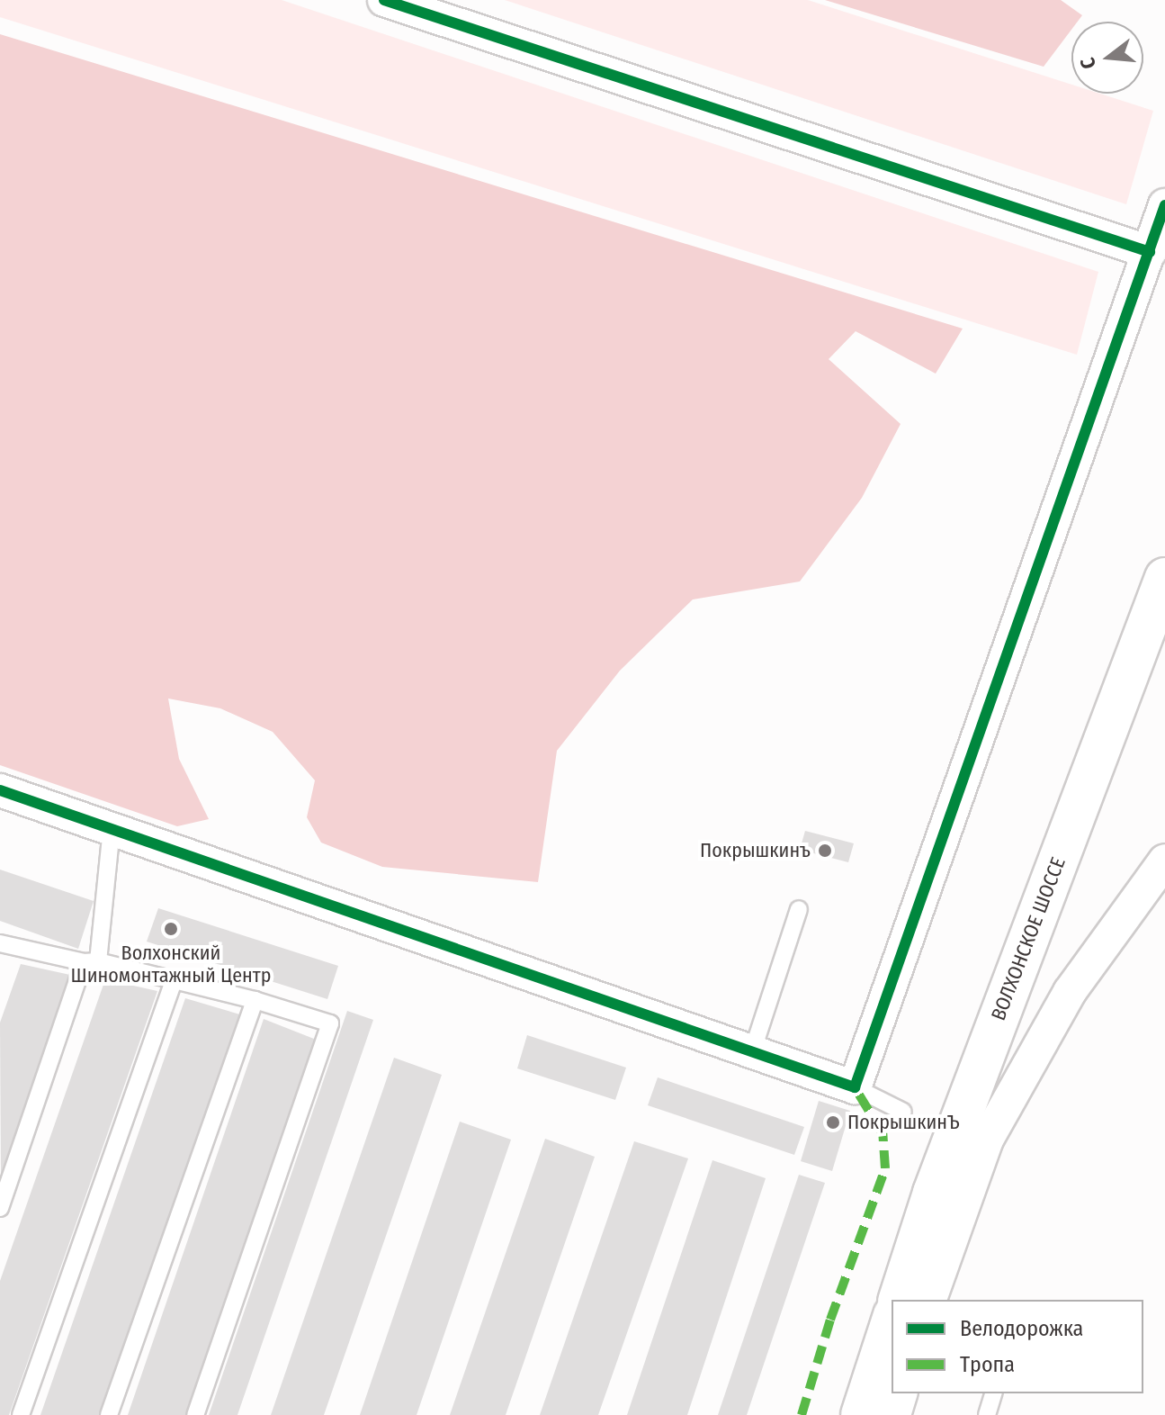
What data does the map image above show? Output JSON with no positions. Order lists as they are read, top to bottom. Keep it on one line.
{"streets":{"main road":["ВОЛХОНСКОЕ ШОССЕ"]},"places":["Покрышкинъ","Волхонский Шиномонтажный Центр","ПокрышкинЪ"],"legend":["Велодорожка","Тропа"],"north":"left"}
